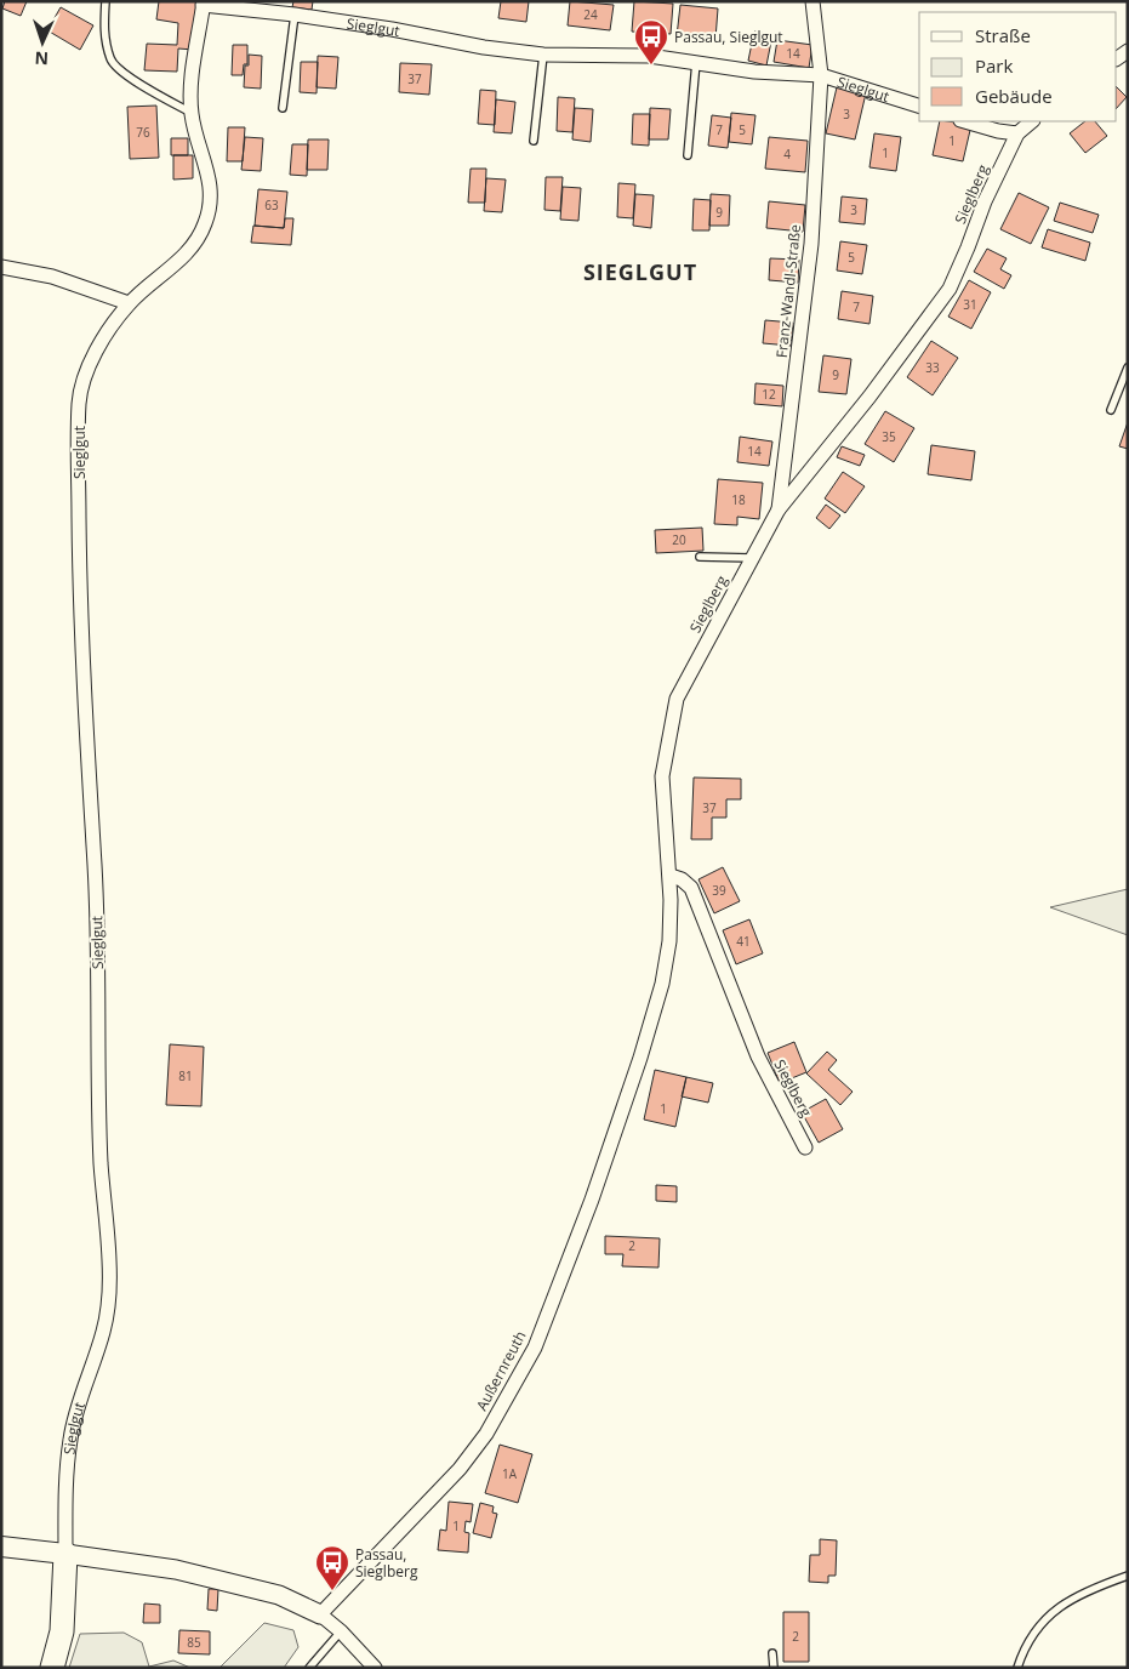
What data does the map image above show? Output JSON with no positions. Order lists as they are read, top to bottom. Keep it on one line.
{"streets":{"street":["Sieglgut","Sieglberg","Franz-Wandl-Straße","Außernreuth"]},"crossings":[["Sieglgut","Franz-Wandl-Straße"],["Sieglberg","Franz-Wandl-Straße"],["Sieglberg","Außernreuth"]],"districts":["SIEGLGUT"],"places":{"bus stop":["Passau, Sieglgut","Passau, Sieglberg"]},"house_numbers":["24","14","37","3","7","5","76","1","1","4","63","3","9","5","31","7","33","9","12","35","14","18","20","37","39","41","81","1","2","1A","1","2","85"],"legend":["Straße","Park","Gebäude"],"north":"bottom"}
